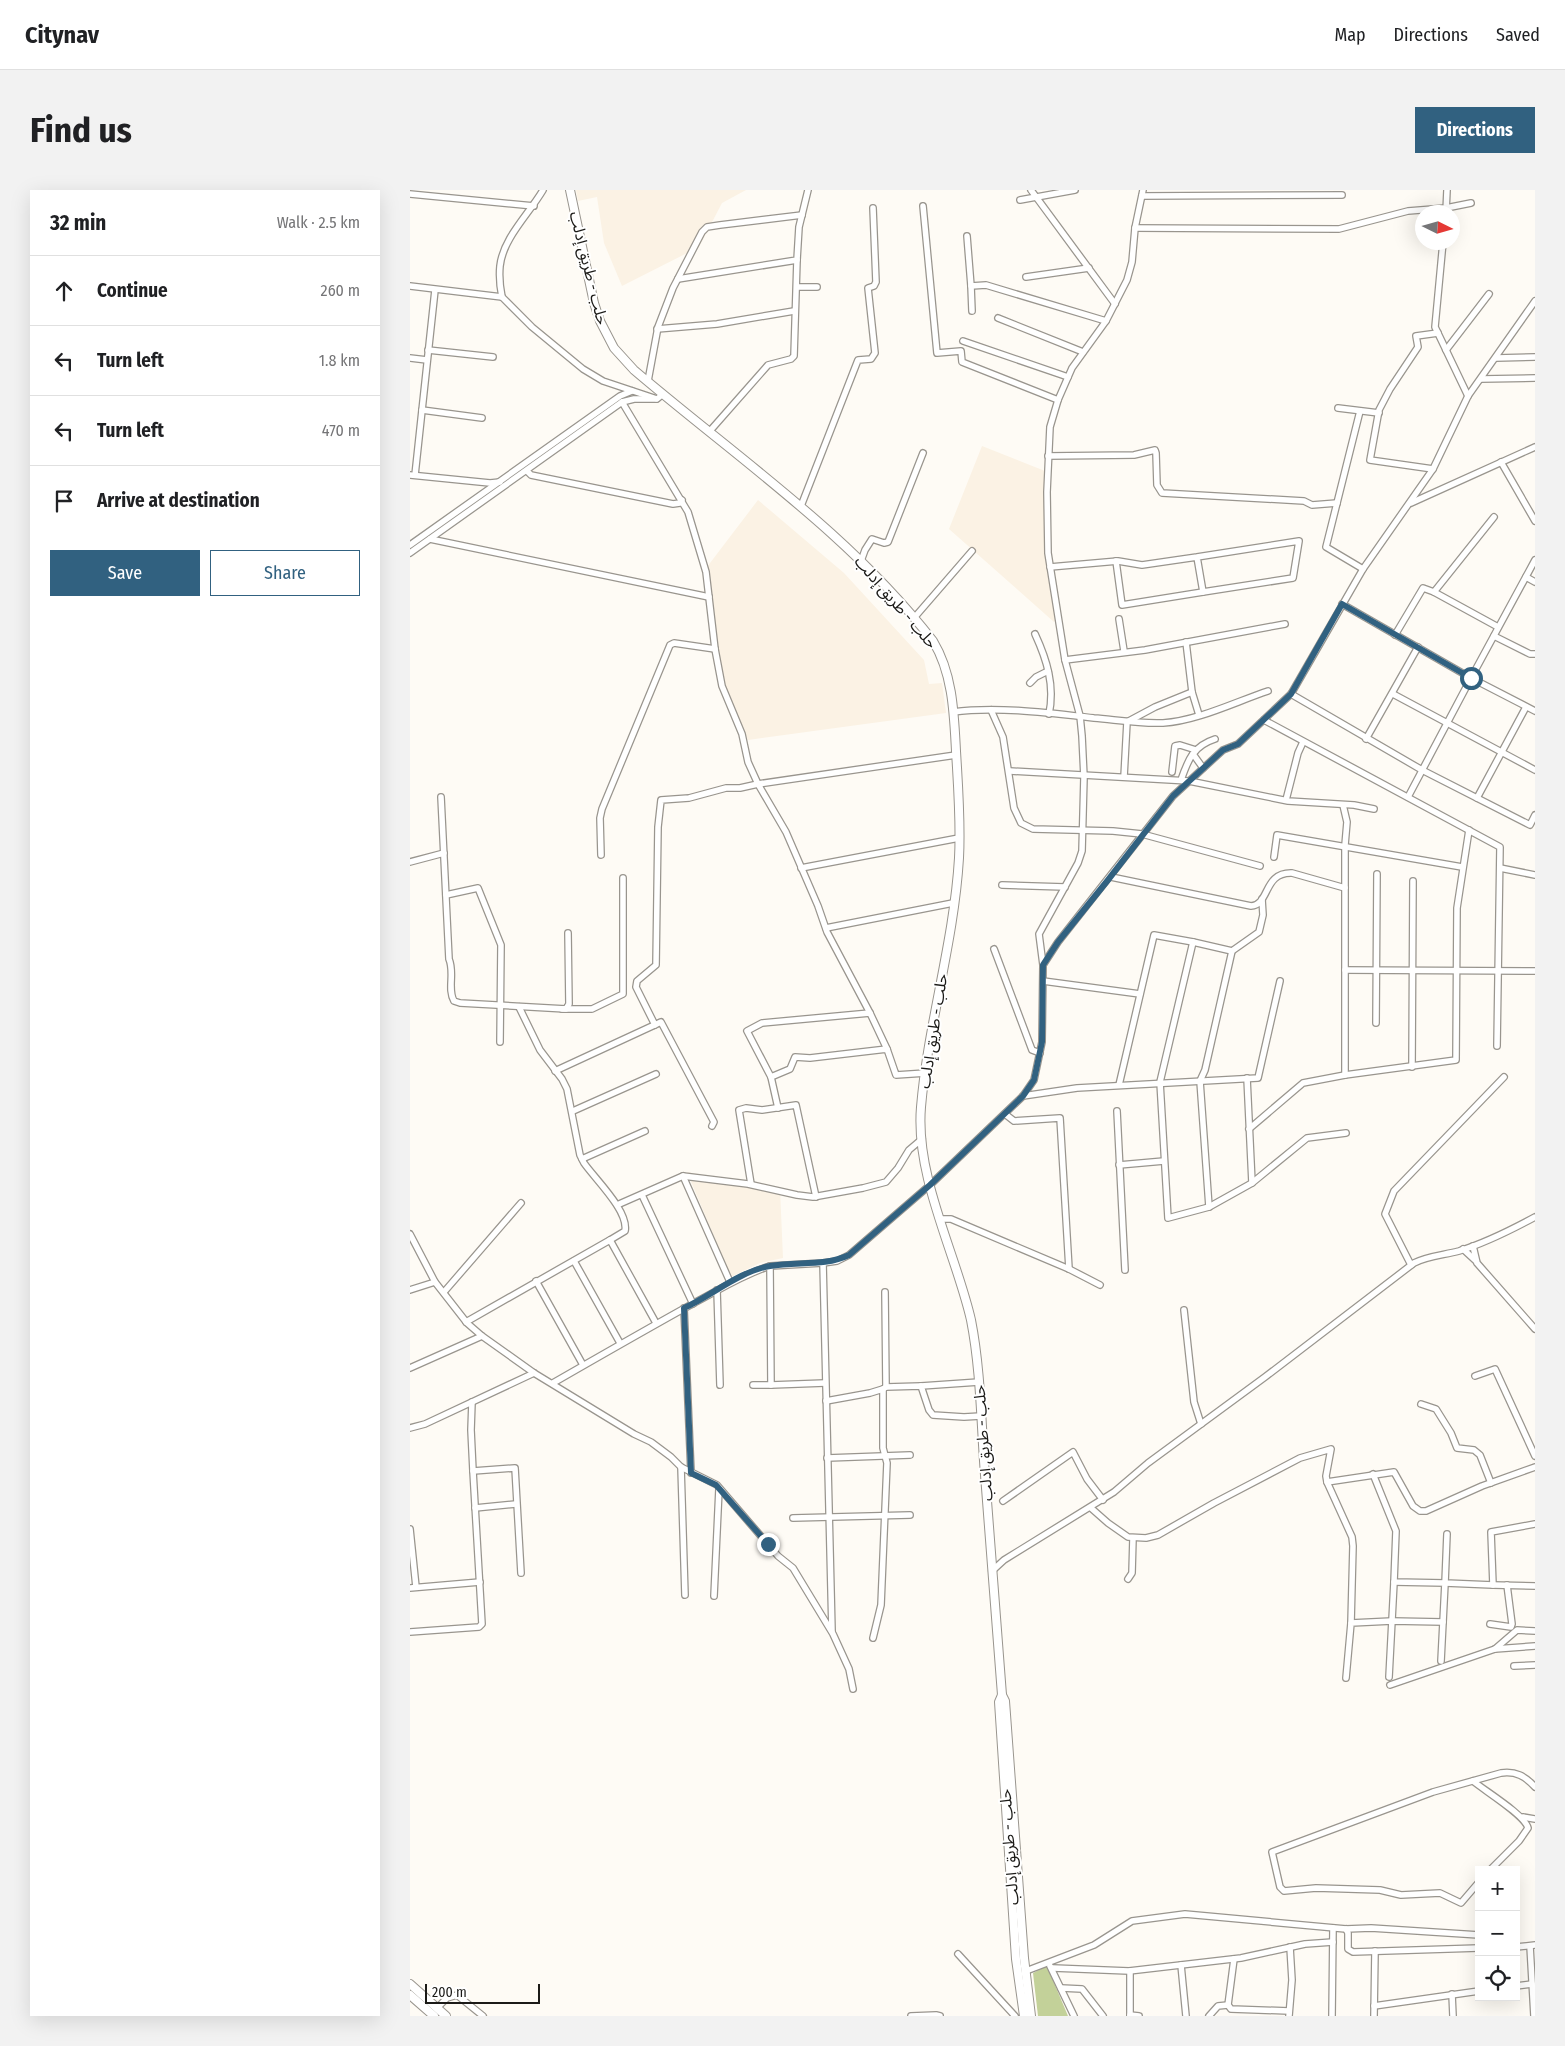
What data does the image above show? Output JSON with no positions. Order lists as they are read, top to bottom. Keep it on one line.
{"streets":{"highway":["حلب - طريق إدلب"]},"scale_bar":"200 m","north":"right","page":{"header":"Citynav","nav":["Map","Directions","Saved"],"buttons":["Directions",["Save","Share"]],"title":"Find us","heading":["32 min","Walk · 2.5 km"],"list":[["Continue","260 m"],["Turn left","1.8 km"],["Turn left","470 m"],"Arrive at destination"],"map_buttons":["+","−"],"scale":"200 m"}}
